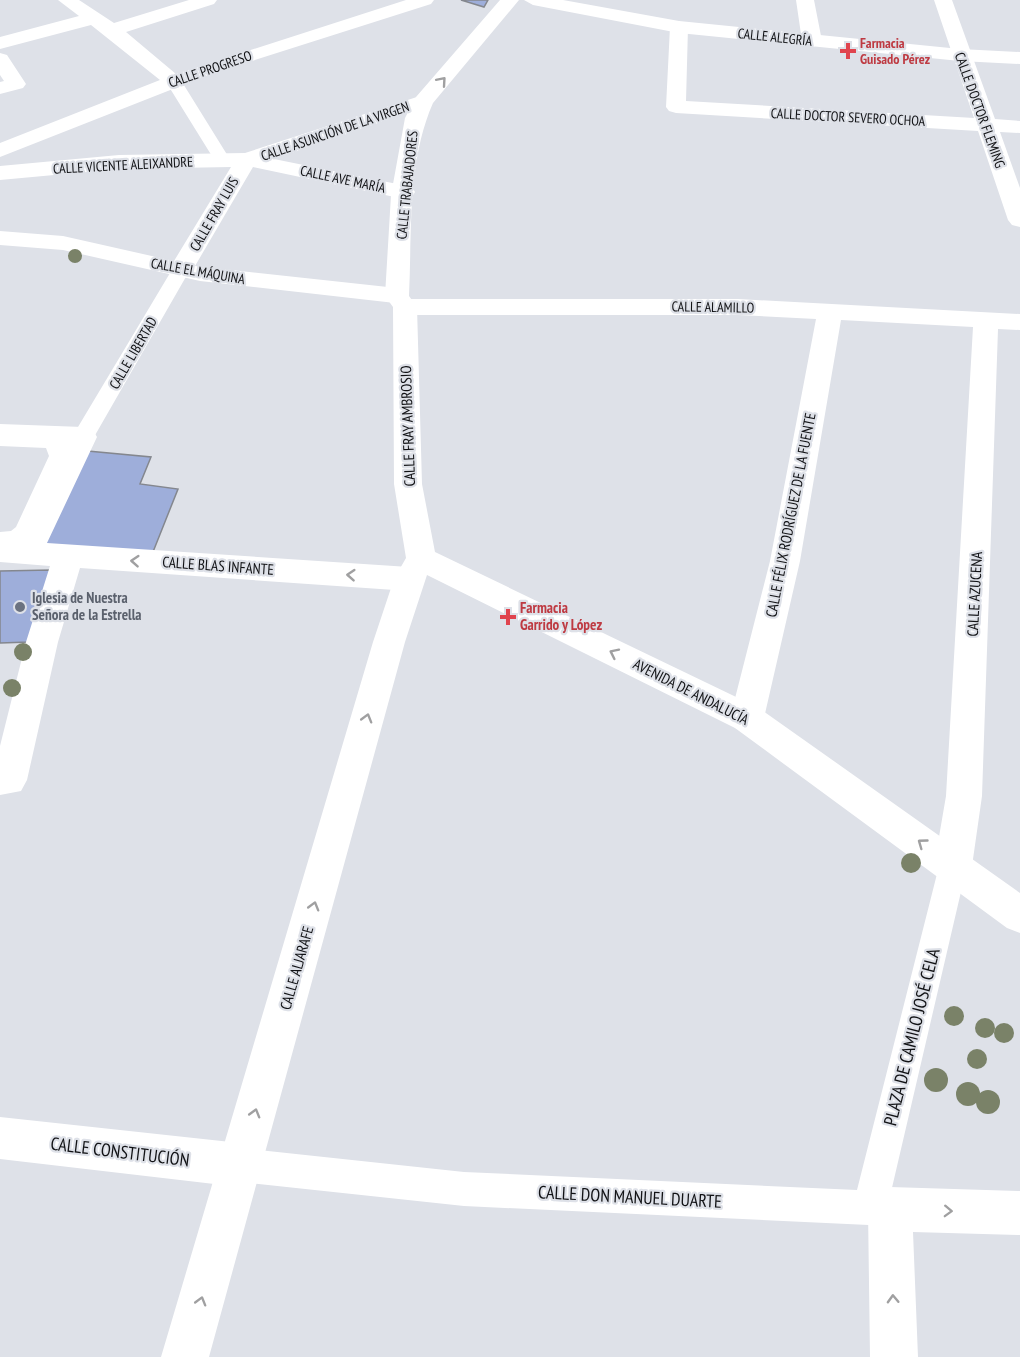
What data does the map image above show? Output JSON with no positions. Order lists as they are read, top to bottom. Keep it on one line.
{"streets":{"street":["CALLE ALEGRÍA","CALLE PROGRESO","CALLE DOCTOR FLEMING","CALLE DOCTOR SEVERO OCHOA","CALLE ASUNCIÓN DE LA VIRGEN","CALLE VICENTE ALEIXANDRE","CALLE AVE MARÍA","CALLE TRABAJADORES","CALLE FRAY LUIS","CALLE EL MÁQUINA","CALLE ALAMILLO","CALLE LIBERTAD","CALLE FRAY AMBROSIO","CALLE FÉLIX RODRÍGUEZ DE LA FUENTE","CALLE BLAS INFANTE","CALLE AZUCENA","AVENIDA DE ANDALUCÍA","CALLE ALJARAFE","PLAZA DE CAMILO JOSÉ CELA","CALLE CONSTITUCIÓN","CALLE DON MANUEL DUARTE"]},"crossings":[["CALLE ALEGRÍA","CALLE DOCTOR FLEMING"],["CALLE ALEGRÍA","CALLE DOCTOR SEVERO OCHOA"],["CALLE DOCTOR FLEMING","CALLE DOCTOR SEVERO OCHOA"],["CALLE ASUNCIÓN DE LA VIRGEN","CALLE VICENTE ALEIXANDRE"],["CALLE ASUNCIÓN DE LA VIRGEN","CALLE AVE MARÍA"],["CALLE ASUNCIÓN DE LA VIRGEN","CALLE TRABAJADORES"],["CALLE ASUNCIÓN DE LA VIRGEN","CALLE FRAY LUIS"],["CALLE VICENTE ALEIXANDRE","CALLE AVE MARÍA"],["CALLE VICENTE ALEIXANDRE","CALLE FRAY LUIS"],["CALLE AVE MARÍA","CALLE TRABAJADORES"],["CALLE AVE MARÍA","CALLE FRAY LUIS"],["CALLE TRABAJADORES","CALLE EL MÁQUINA"],["CALLE TRABAJADORES","CALLE ALAMILLO"],["CALLE TRABAJADORES","CALLE FRAY AMBROSIO"],["CALLE FRAY LUIS","CALLE EL MÁQUINA"],["CALLE FRAY LUIS","CALLE LIBERTAD"],["CALLE EL MÁQUINA","CALLE ALAMILLO"],["CALLE EL MÁQUINA","CALLE LIBERTAD"],["CALLE EL MÁQUINA","CALLE FRAY AMBROSIO"],["CALLE ALAMILLO","CALLE FRAY AMBROSIO"],["CALLE ALAMILLO","CALLE FÉLIX RODRÍGUEZ DE LA FUENTE"],["CALLE ALAMILLO","CALLE AZUCENA"],["CALLE FRAY AMBROSIO","CALLE BLAS INFANTE"],["CALLE FRAY AMBROSIO","AVENIDA DE ANDALUCÍA"],["CALLE FRAY AMBROSIO","CALLE ALJARAFE"],["CALLE FÉLIX RODRÍGUEZ DE LA FUENTE","AVENIDA DE ANDALUCÍA"],["CALLE BLAS INFANTE","AVENIDA DE ANDALUCÍA"],["CALLE BLAS INFANTE","CALLE ALJARAFE"],["CALLE AZUCENA","AVENIDA DE ANDALUCÍA"],["CALLE AZUCENA","PLAZA DE CAMILO JOSÉ CELA"],["AVENIDA DE ANDALUCÍA","CALLE ALJARAFE"],["AVENIDA DE ANDALUCÍA","PLAZA DE CAMILO JOSÉ CELA"],["CALLE ALJARAFE","CALLE CONSTITUCIÓN"],["CALLE ALJARAFE","CALLE DON MANUEL DUARTE"],["PLAZA DE CAMILO JOSÉ CELA","CALLE DON MANUEL DUARTE"],["CALLE CONSTITUCIÓN","CALLE DON MANUEL DUARTE"]],"one_way":["CALLE TRABAJADORES","CALLE BLAS INFANTE","AVENIDA DE ANDALUCÍA","CALLE ALJARAFE"],"places":{"health":["Farmacia Guisado Pérez","Farmacia Garrido y López"],"other":["Iglesia de Nuestra Señora de la Estrella"]}}
